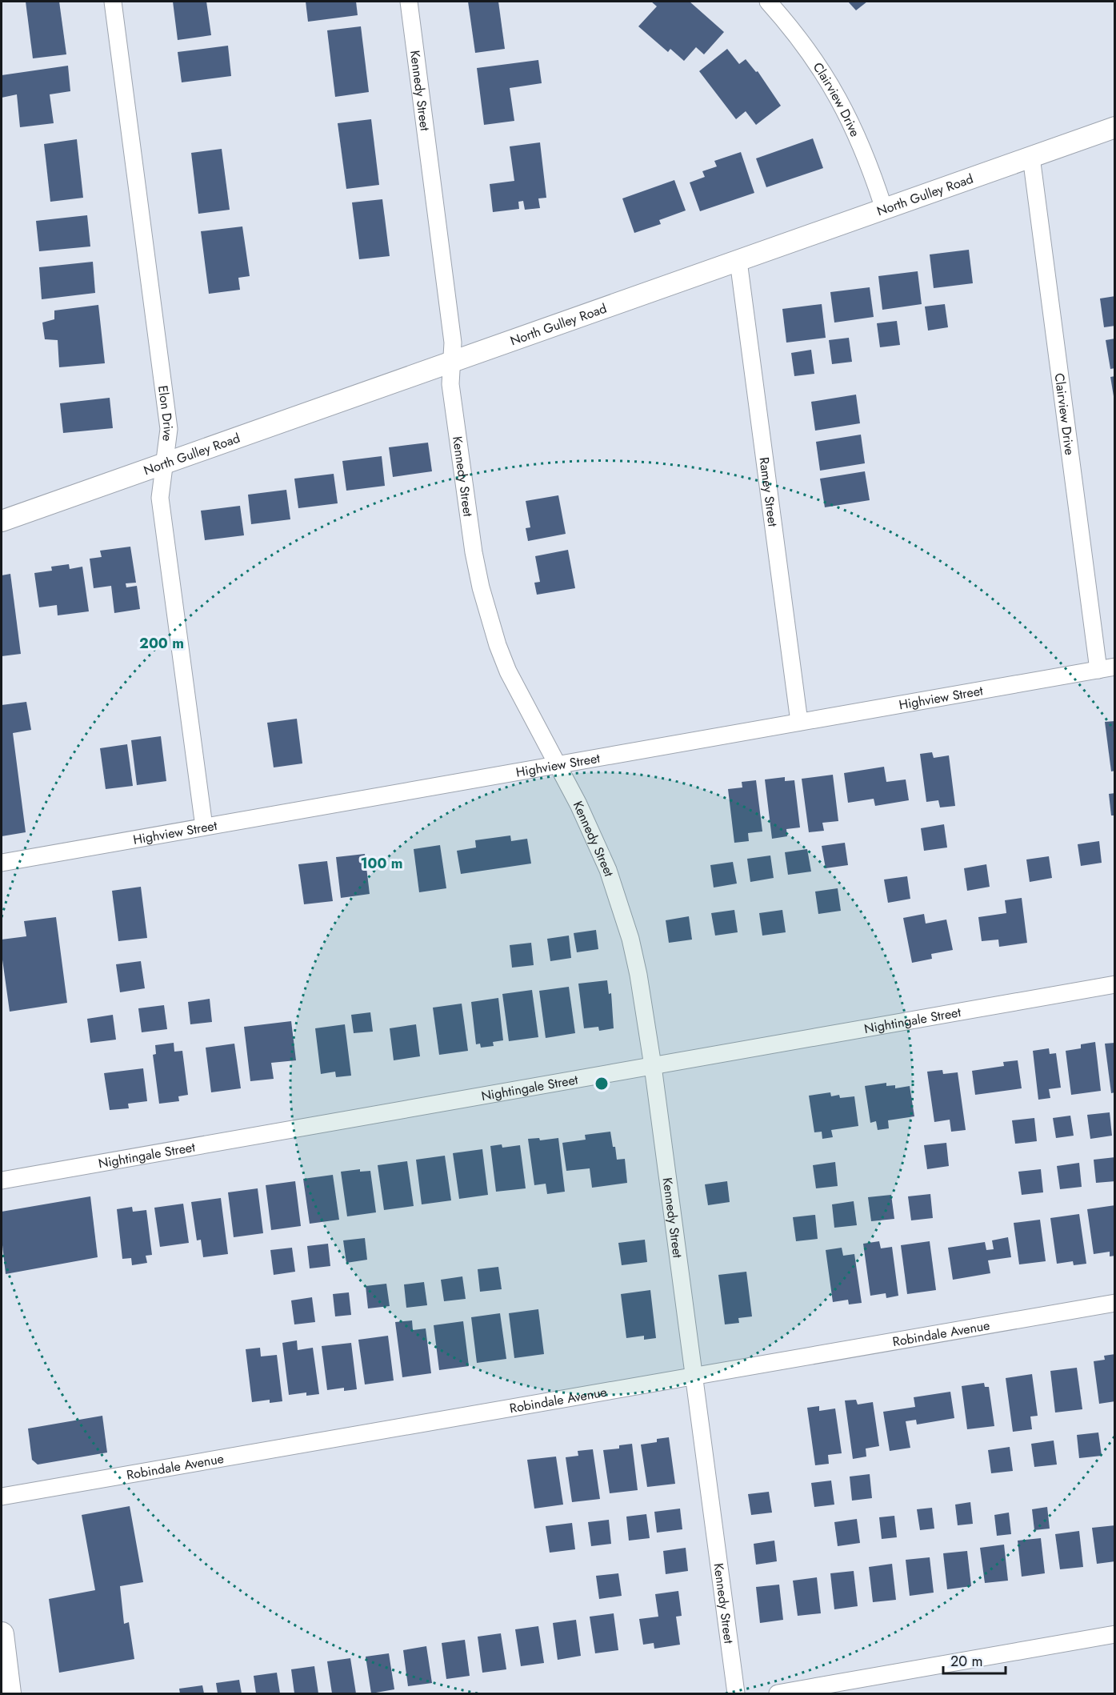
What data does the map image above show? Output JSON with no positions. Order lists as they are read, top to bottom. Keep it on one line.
{"streets":{"street":["Kennedy Street","Clairview Drive","North Gulley Road","Elon Drive","Ramey Street","Highview Street","Nightingale Street","Robindale Avenue"]},"crossings":[["Kennedy Street","North Gulley Road"],["Kennedy Street","Highview Street"],["Kennedy Street","Nightingale Street"],["Kennedy Street","Robindale Avenue"],["Clairview Drive","North Gulley Road"],["Clairview Drive","Highview Street"],["North Gulley Road","Elon Drive"],["North Gulley Road","Ramey Street"],["Elon Drive","Highview Street"],["Ramey Street","Highview Street"]],"scale_bar":"20 m","rings":["200 m","100 m"]}
